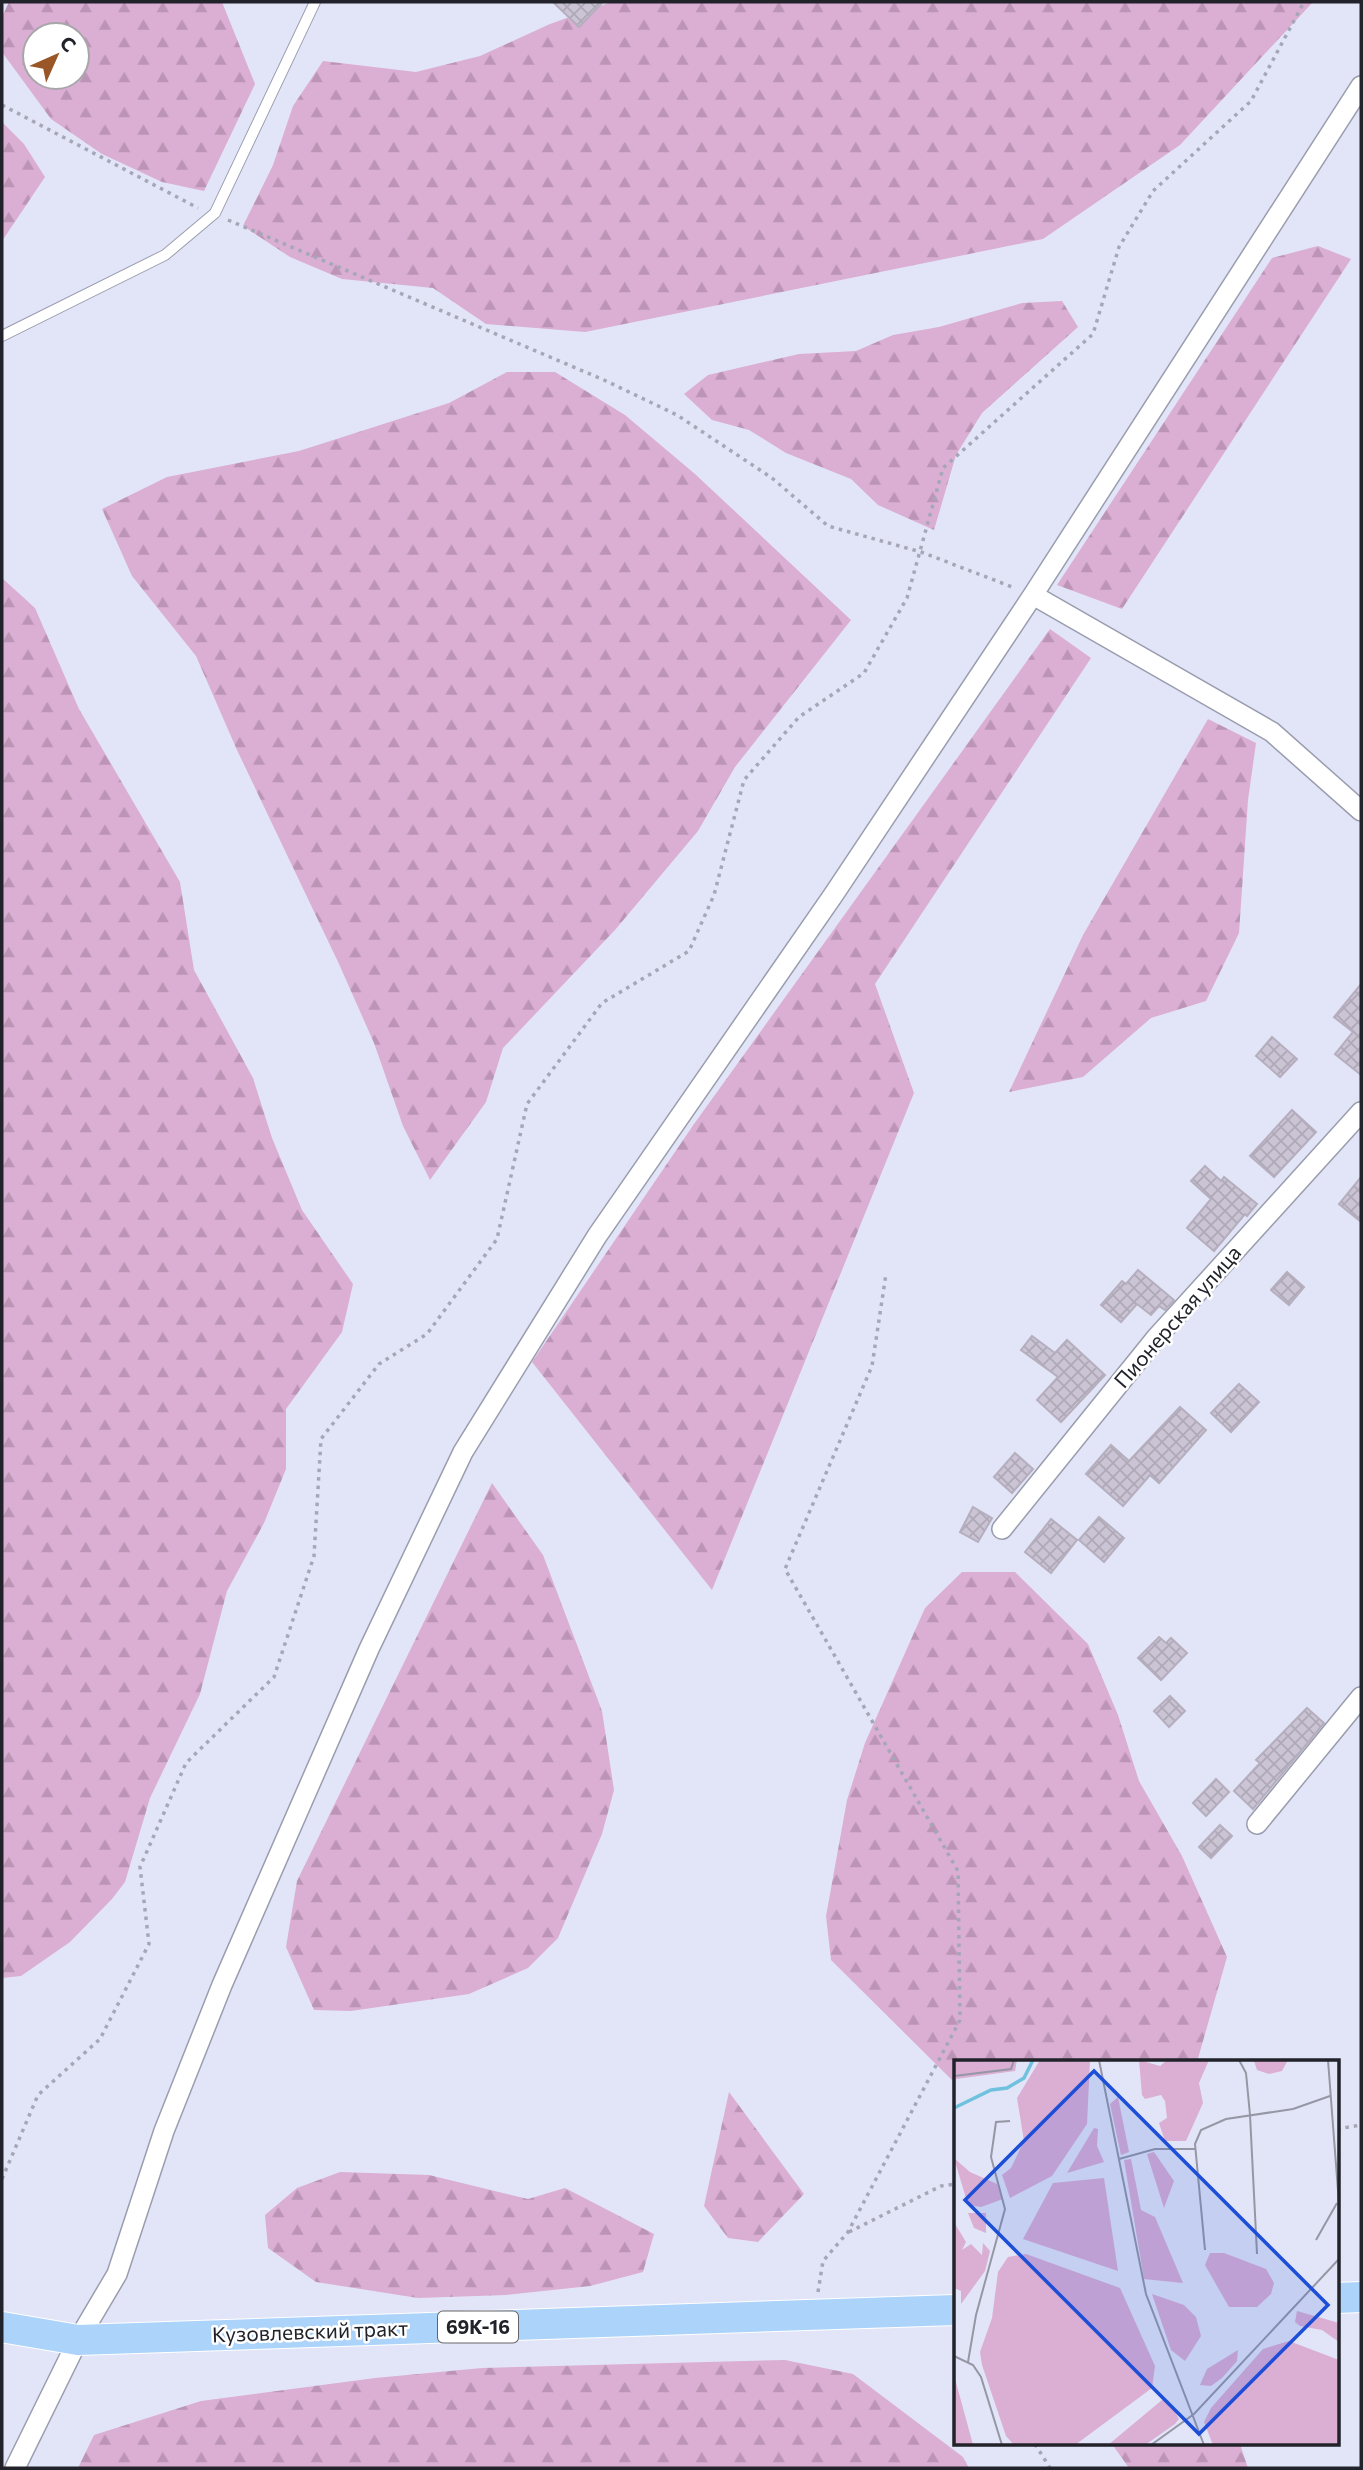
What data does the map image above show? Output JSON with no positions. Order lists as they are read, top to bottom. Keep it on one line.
{"streets":{"main road":["69К-16","Кузовлевский тракт"],"street":["Пионерская улица"]},"north":"top right"}
